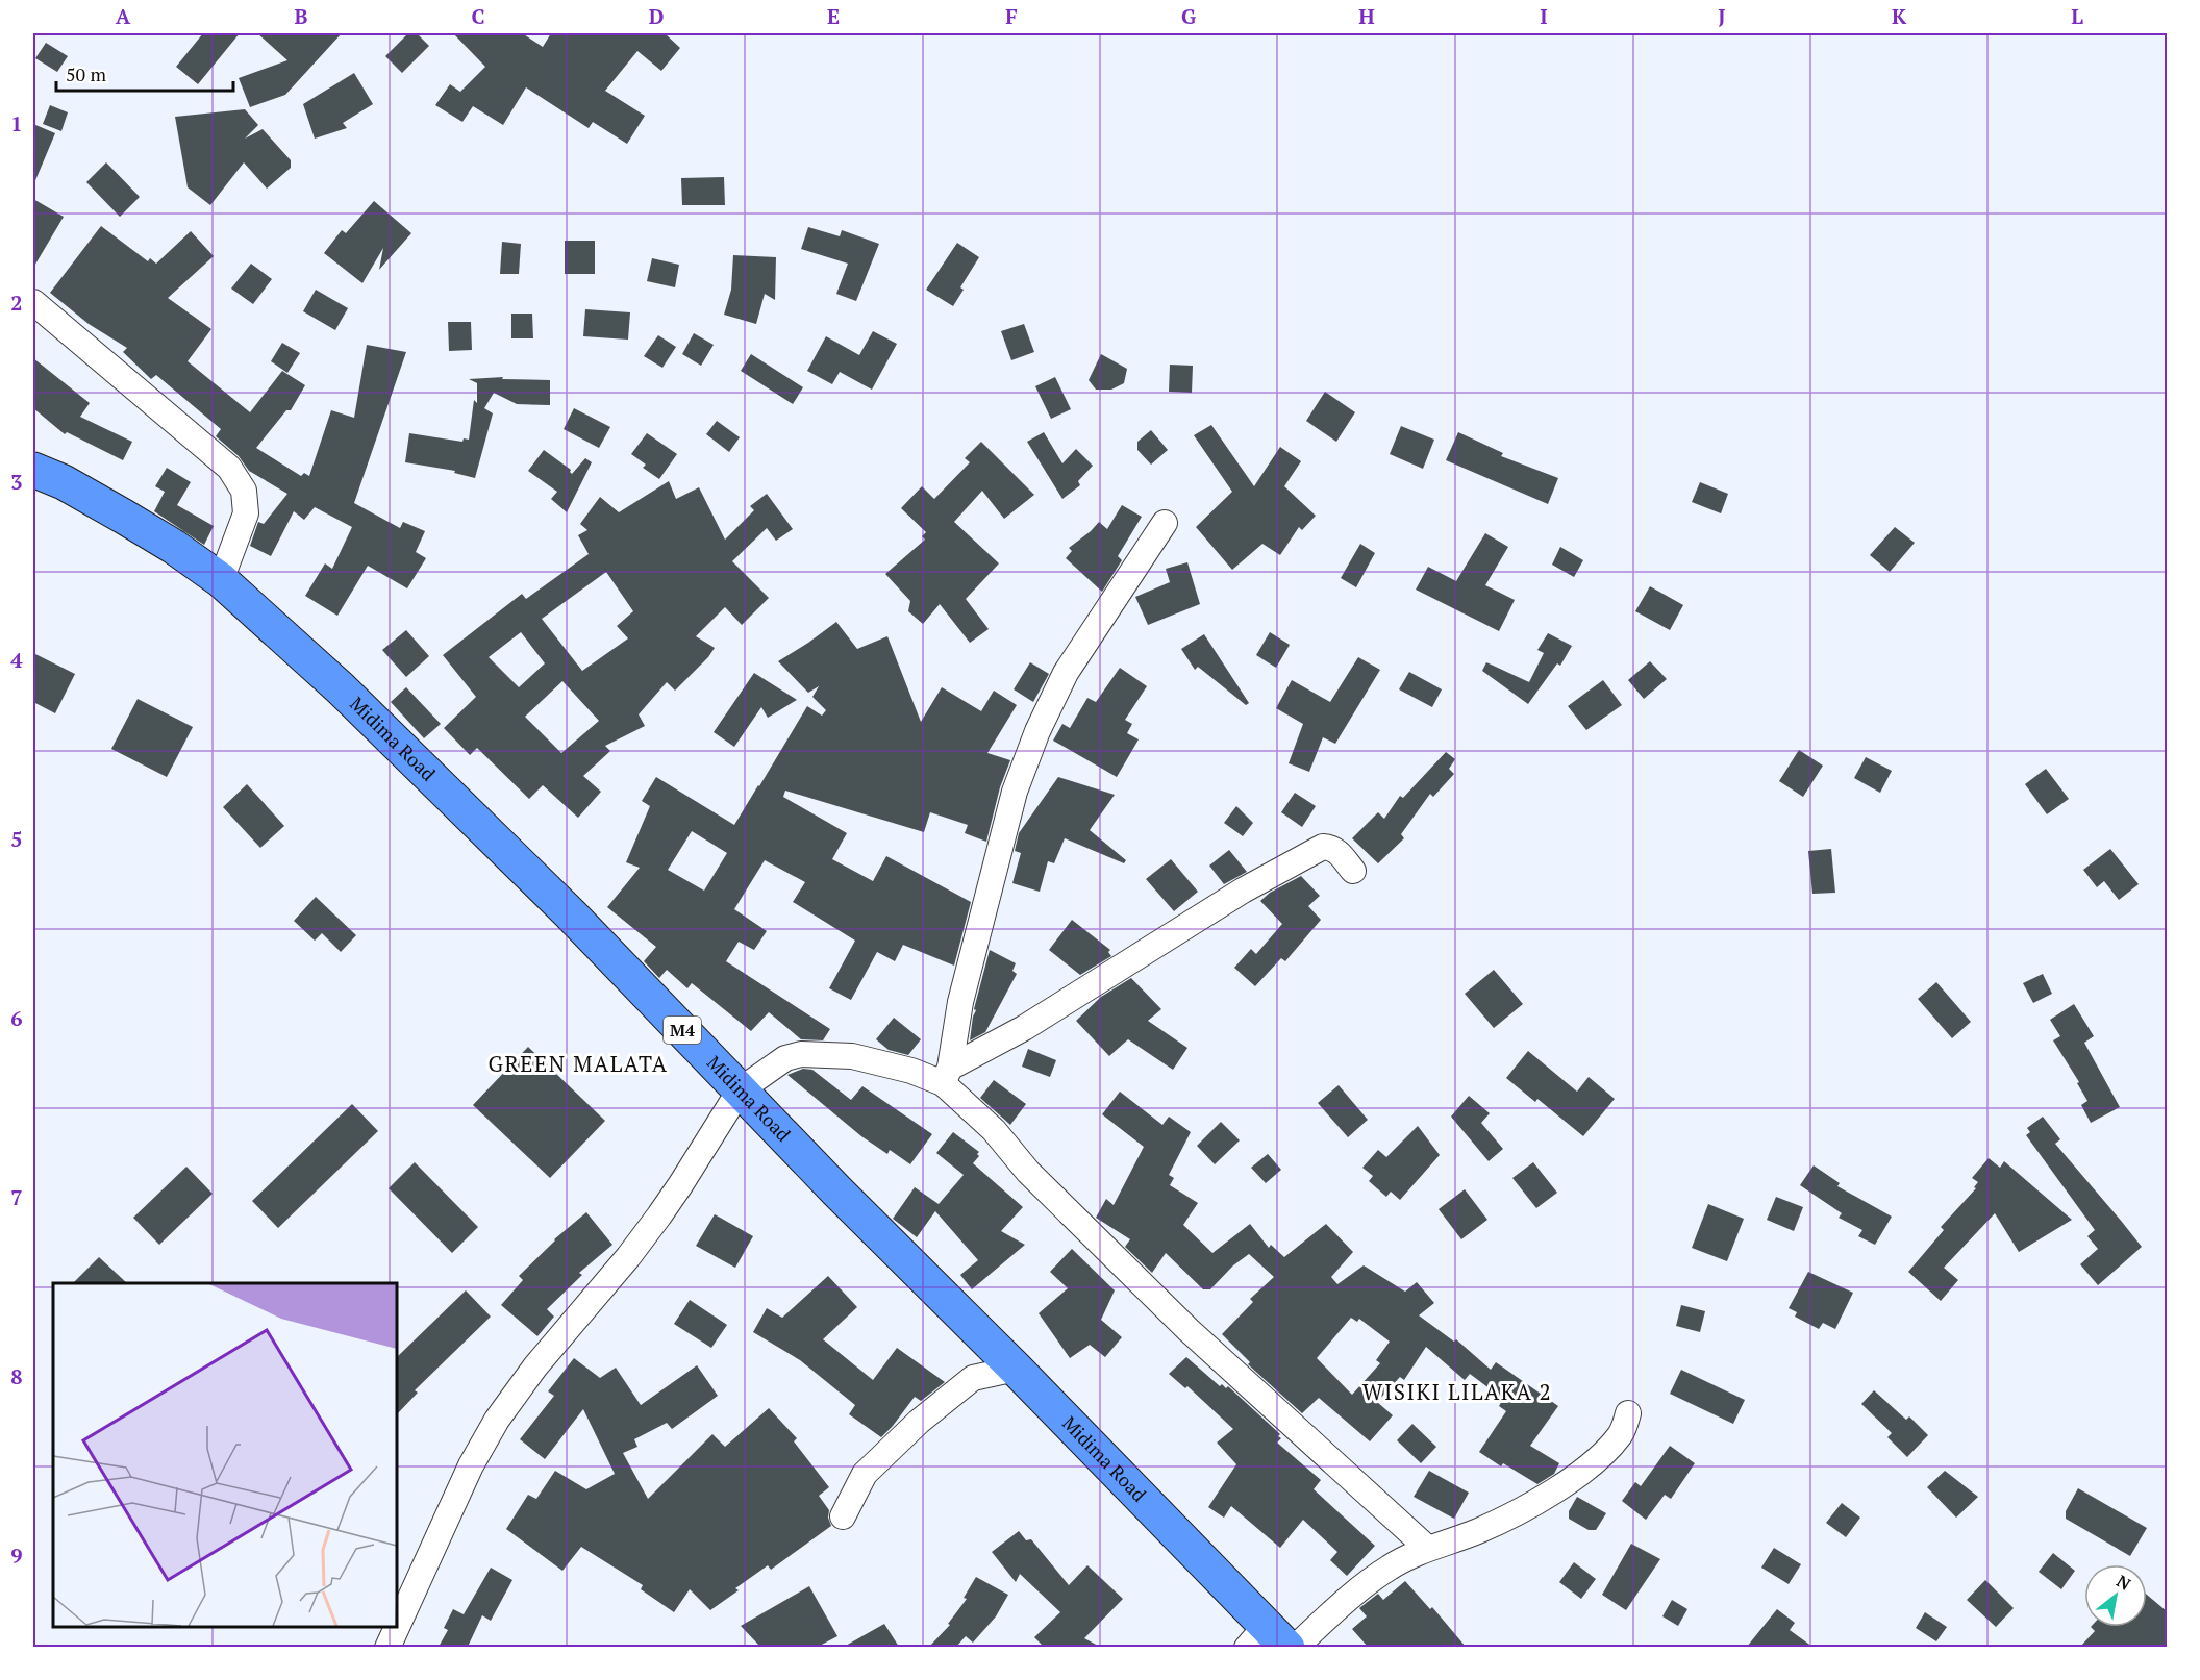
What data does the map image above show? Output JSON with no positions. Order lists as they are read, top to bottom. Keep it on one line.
{"streets":{"main road":["Midima Road","M4"]},"districts":["GREEN MALATA","WISIKI LILAKA 2"],"scale_bar":"50 m","north":"top right","grid":{"columns":["A","B","C","D","E","F","G","H","I","J","K","L"],"rows":["1","2","3","4","5","6","7","8","9"]}}
